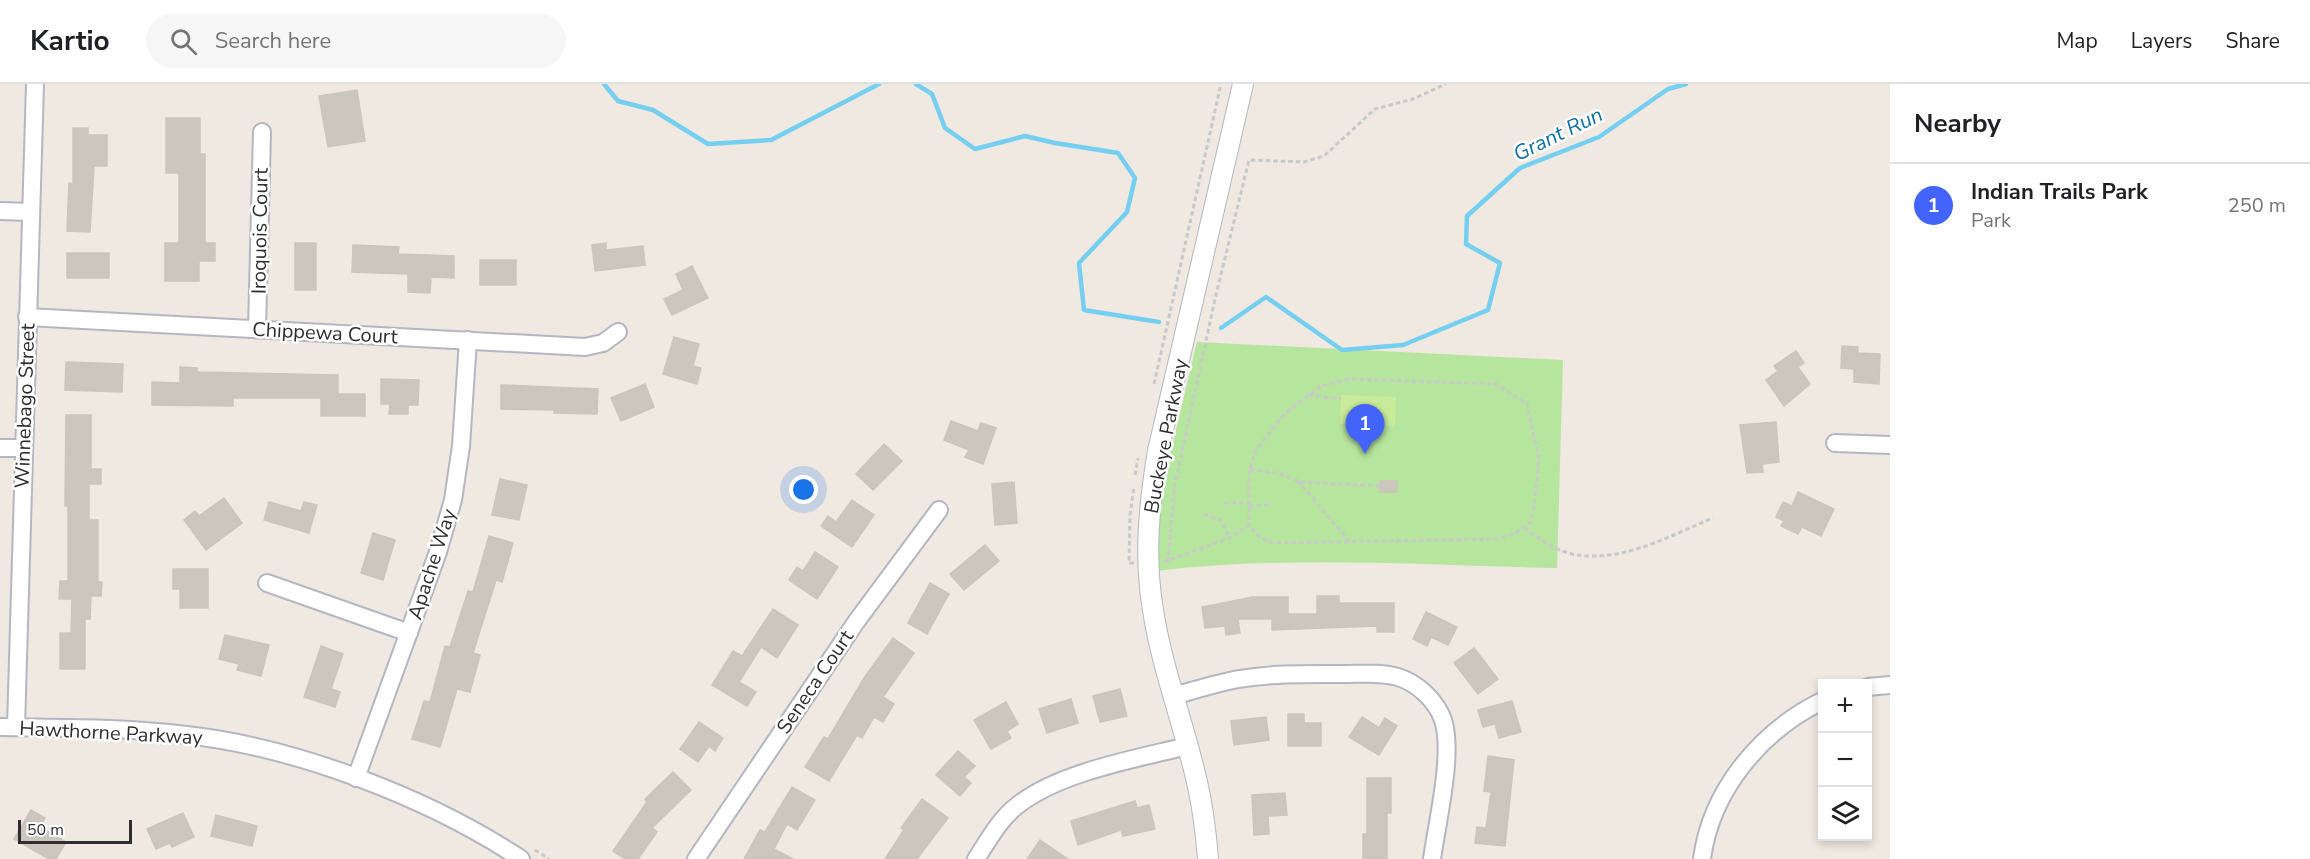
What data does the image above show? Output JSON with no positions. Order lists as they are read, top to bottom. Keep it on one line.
{"streets":{"street":["Iroquois Court","Chippewa Court","Winnebago Street","Buckeye Parkway","Apache Way","Seneca Court","Hawthorne Parkway"]},"crossings":[["Iroquois Court","Chippewa Court"],["Chippewa Court","Winnebago Street"],["Chippewa Court","Apache Way"],["Winnebago Street","Hawthorne Parkway"],["Apache Way","Hawthorne Parkway"]],"water":["Grant Run"],"scale_bar":"50 m","page":{"header":"Kartio","search":"Search here","nav":["Map","Layers","Share"],"heading":"Nearby","list":[{"mark":"1","name":"Indian Trails Park","note":"Park","value":"250 m"}],"pins":"1","map_buttons":["+","−"],"scale":"50 m"}}
